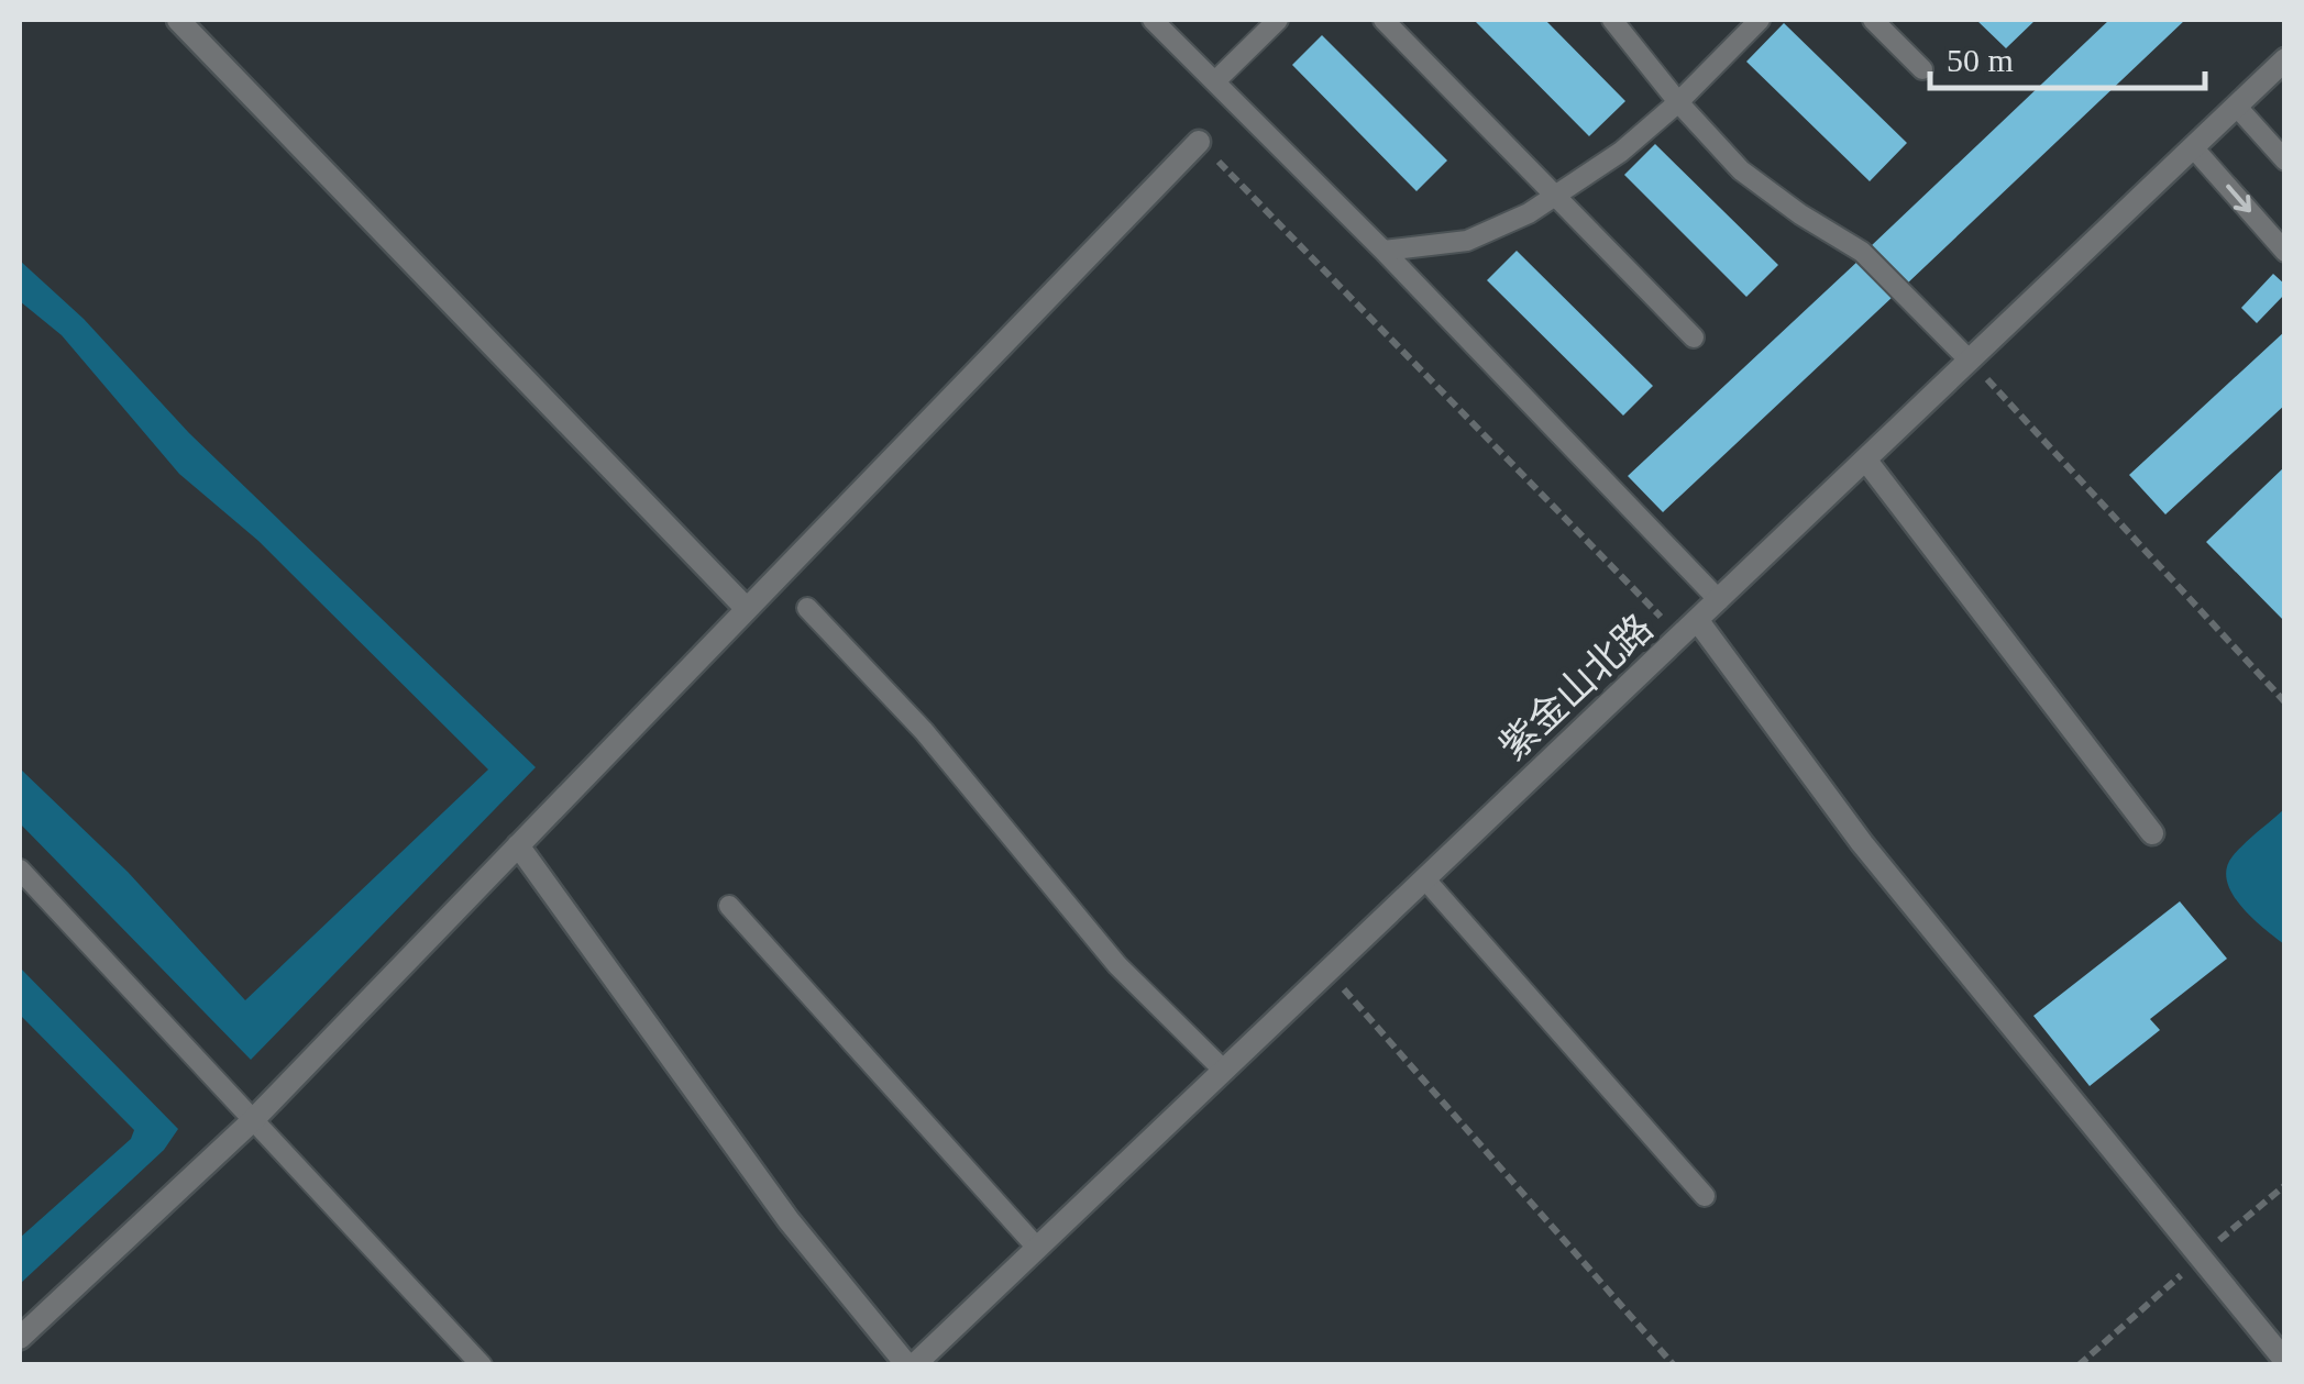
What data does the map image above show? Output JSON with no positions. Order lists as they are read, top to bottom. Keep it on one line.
{"streets":{"street":["紫金山北路"]},"scale_bar":"50 m"}
